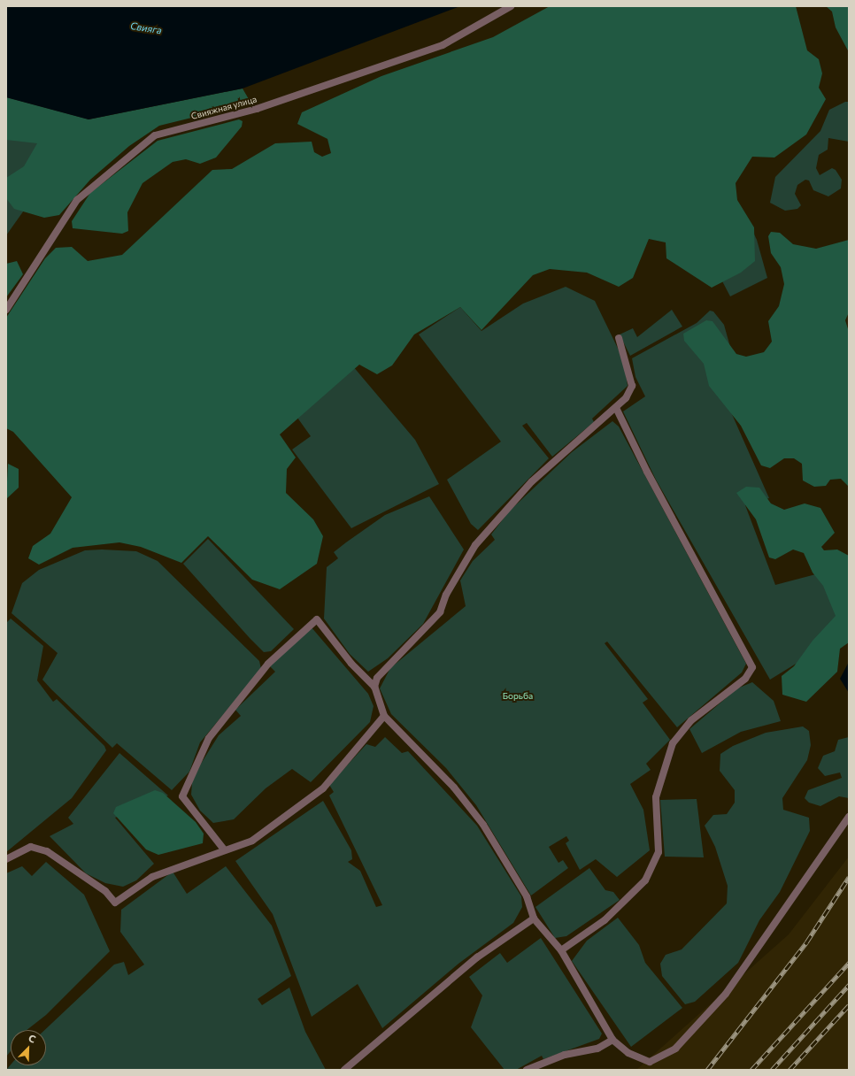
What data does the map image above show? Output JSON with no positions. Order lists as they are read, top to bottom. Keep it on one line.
{"streets":{"street":["Свияжная улица"]},"water":["Свияга"],"parks":["Борьба"],"north":"top right"}
